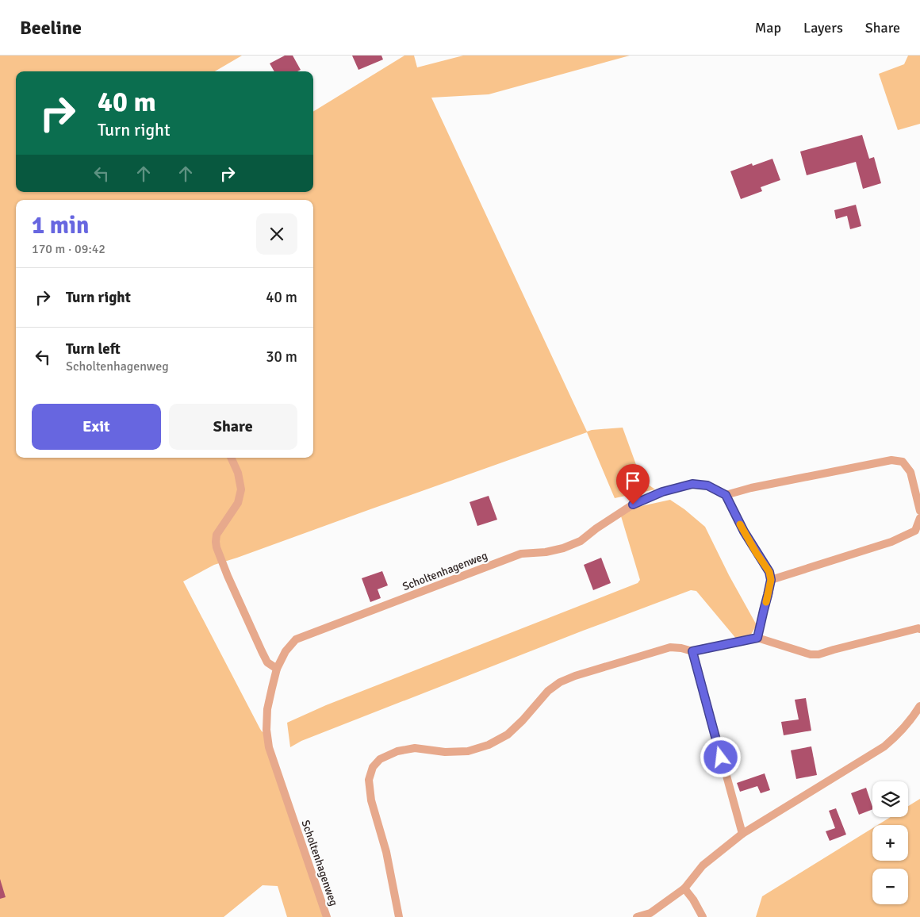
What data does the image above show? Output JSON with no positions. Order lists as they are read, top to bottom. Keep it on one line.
{"streets":{"lane":["Scholtenhagenweg"]},"page":{"header":"Beeline","nav":["Map","Layers","Share"],"turn":["40 m","Turn right"],"heading":["1 min","170 m · 09:42"],"list":[{"name":"Turn right","value":"40 m"},{"name":"Turn left","note":"Scholtenhagenweg","value":"30 m"}],"buttons":["Exit","Share"],"map_buttons":["+","−"]}}
